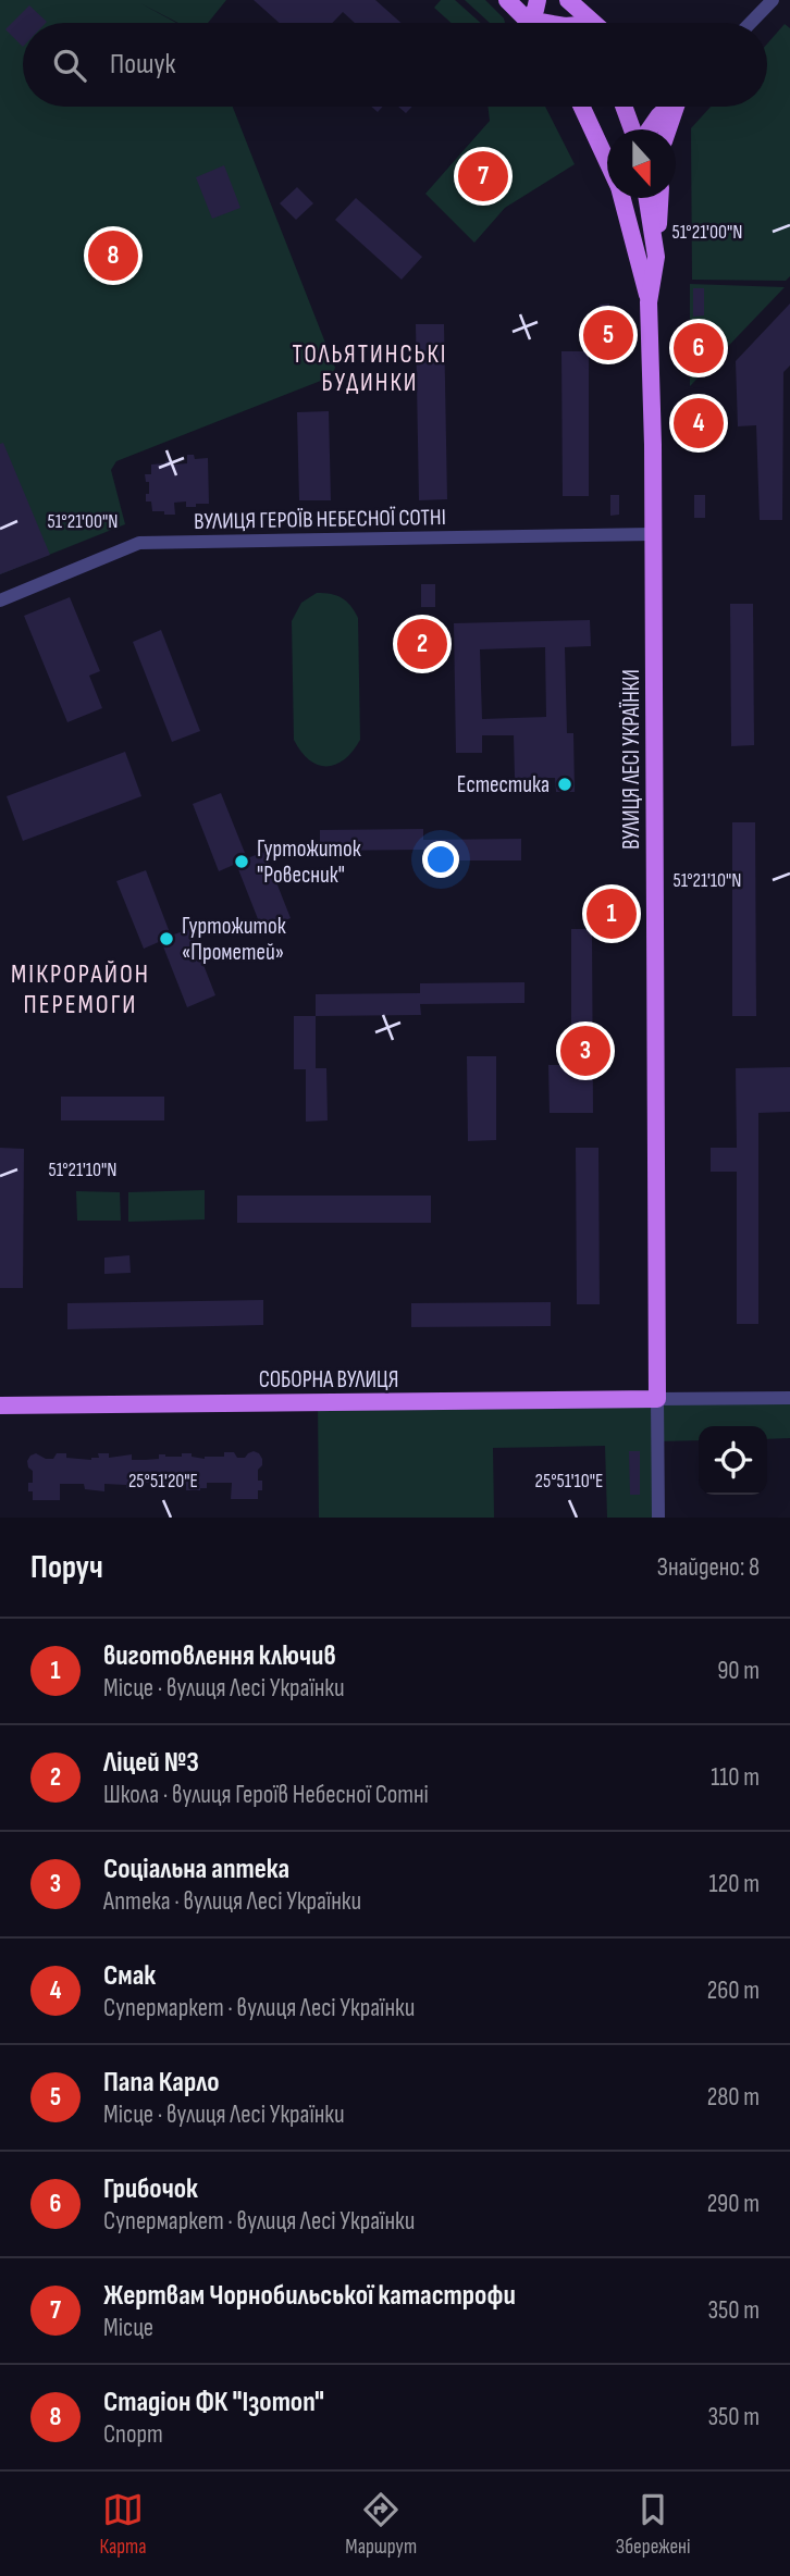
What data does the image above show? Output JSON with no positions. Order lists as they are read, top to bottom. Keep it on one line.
{"streets":{"main road":["ВУЛИЦЯ ЛЕСІ УКРАЇНКИ","СОБОРНА ВУЛИЦЯ"],"street":["ВУЛИЦЯ ГЕРОЇВ НЕБЕСНОЇ СОТНІ"]},"crossings":[["ВУЛИЦЯ ГЕРОЇВ НЕБЕСНОЇ СОТНІ","ВУЛИЦЯ ЛЕСІ УКРАЇНКИ"],["ВУЛИЦЯ ЛЕСІ УКРАЇНКИ","СОБОРНА ВУЛИЦЯ"]],"districts":["ТОЛЬЯТИНСЬКІ БУДИНКИ","МІКРОРАЙОН ПЕРЕМОГИ"],"places":["Естестика","Гуртожиток \"Ровесник\"","Гуртожиток «Прометей»"],"north":"bottom","page":{"search":"Пошук","pins":["7","8","5","6","4","2","1","3"],"heading":["Поруч","Знайдено: 8"],"list":[{"mark":"1","name":"виготовлення ключив","note":"Місце · вулиця Лесі Українки","value":"90 m"},{"mark":"2","name":"Ліцей №3","note":"Школа · вулиця Героїв Небесної Сотні","value":"110 m"},{"mark":"3","name":"Соціальна аптека","note":"Аптека · вулиця Лесі Українки","value":"120 m"},{"mark":"4","name":"Смак","note":"Супермаркет · вулиця Лесі Українки","value":"260 m"},{"mark":"5","name":"Папа Карло","note":"Місце · вулиця Лесі Українки","value":"280 m"},{"mark":"6","name":"Грибочок","note":"Супермаркет · вулиця Лесі Українки","value":"290 m"},{"mark":"7","name":"Жертвам Чорнобильської катастрофи","note":"Місце","value":"350 m"},{"mark":"8","name":"Стадіон ФК \"Ізотоп\"","note":"Спорт","value":"350 m"}],"nav":["Карта","Маршрут","Збережені"]},"coordinates":["51°21'00\"N","51°21'10\"N","25°51'20\"E","25°51'10\"E"]}
